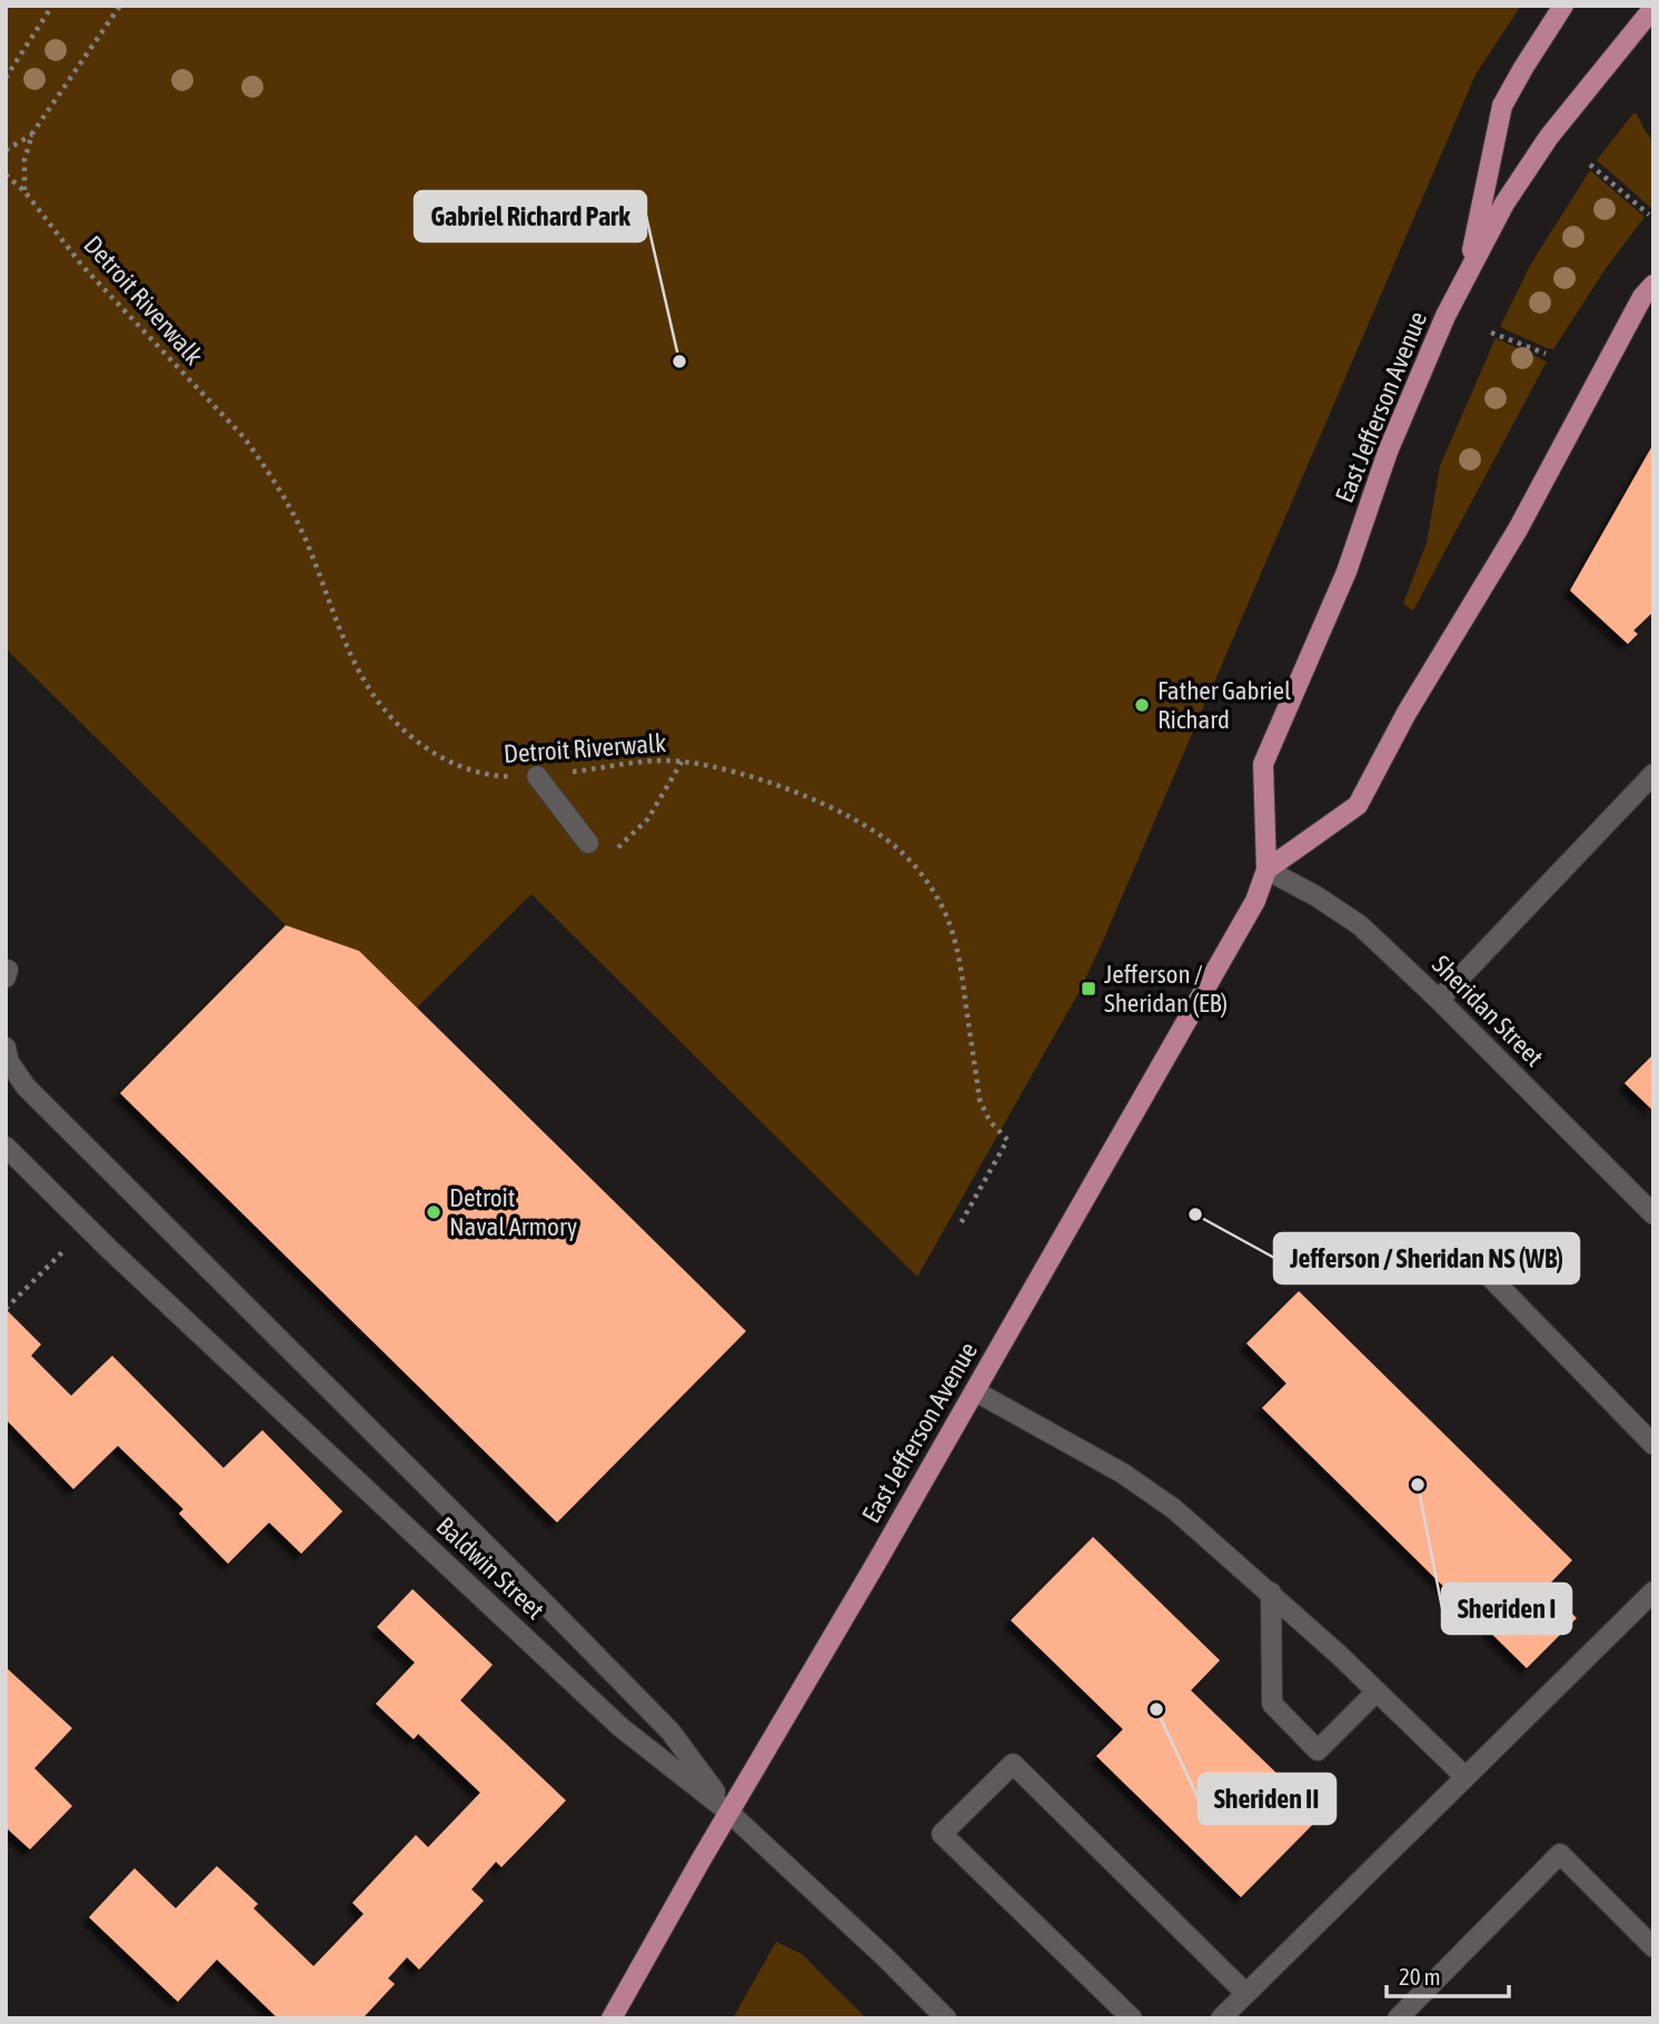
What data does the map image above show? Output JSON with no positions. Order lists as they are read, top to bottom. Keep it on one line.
{"streets":{"main road":["East Jefferson Avenue"],"street":["Sheridan Street","Baldwin Street"],"path":["Detroit Riverwalk"]},"crossings":[["East Jefferson Avenue","Sheridan Street"],["East Jefferson Avenue","Baldwin Street"]],"places":{"other":["Gabriel Richard Park","Father Gabriel Richard","Detroit Naval Armory","Jefferson / Sheridan NS (WB)","Sheriden I","Sheriden II"],"transit":["Jefferson / Sheridan (EB)"]},"scale_bar":"20 m"}
